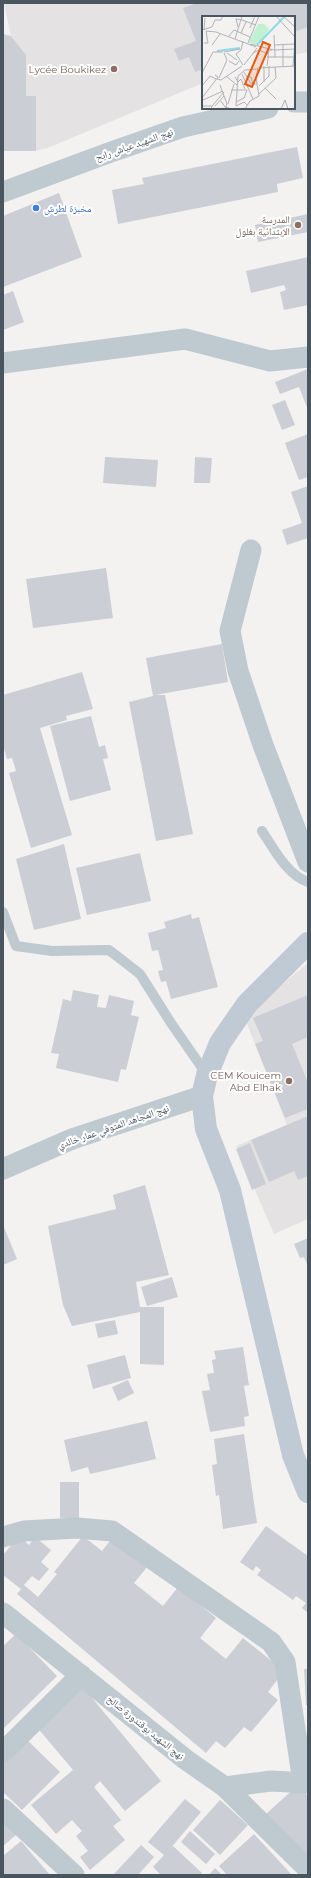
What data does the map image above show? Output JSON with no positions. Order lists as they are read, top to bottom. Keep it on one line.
{"streets":{"street":["نهج الشهيد عياش رابح","نهج المجاهد المتوفي عمار خالدي","نهج الشهيد بوقندورة صالح"]},"places":["Lycée Boukikez","مخبزة لطرش","المدرسة الإبتدائية بغلول","CEM Kouicem Abd Elhak"]}
